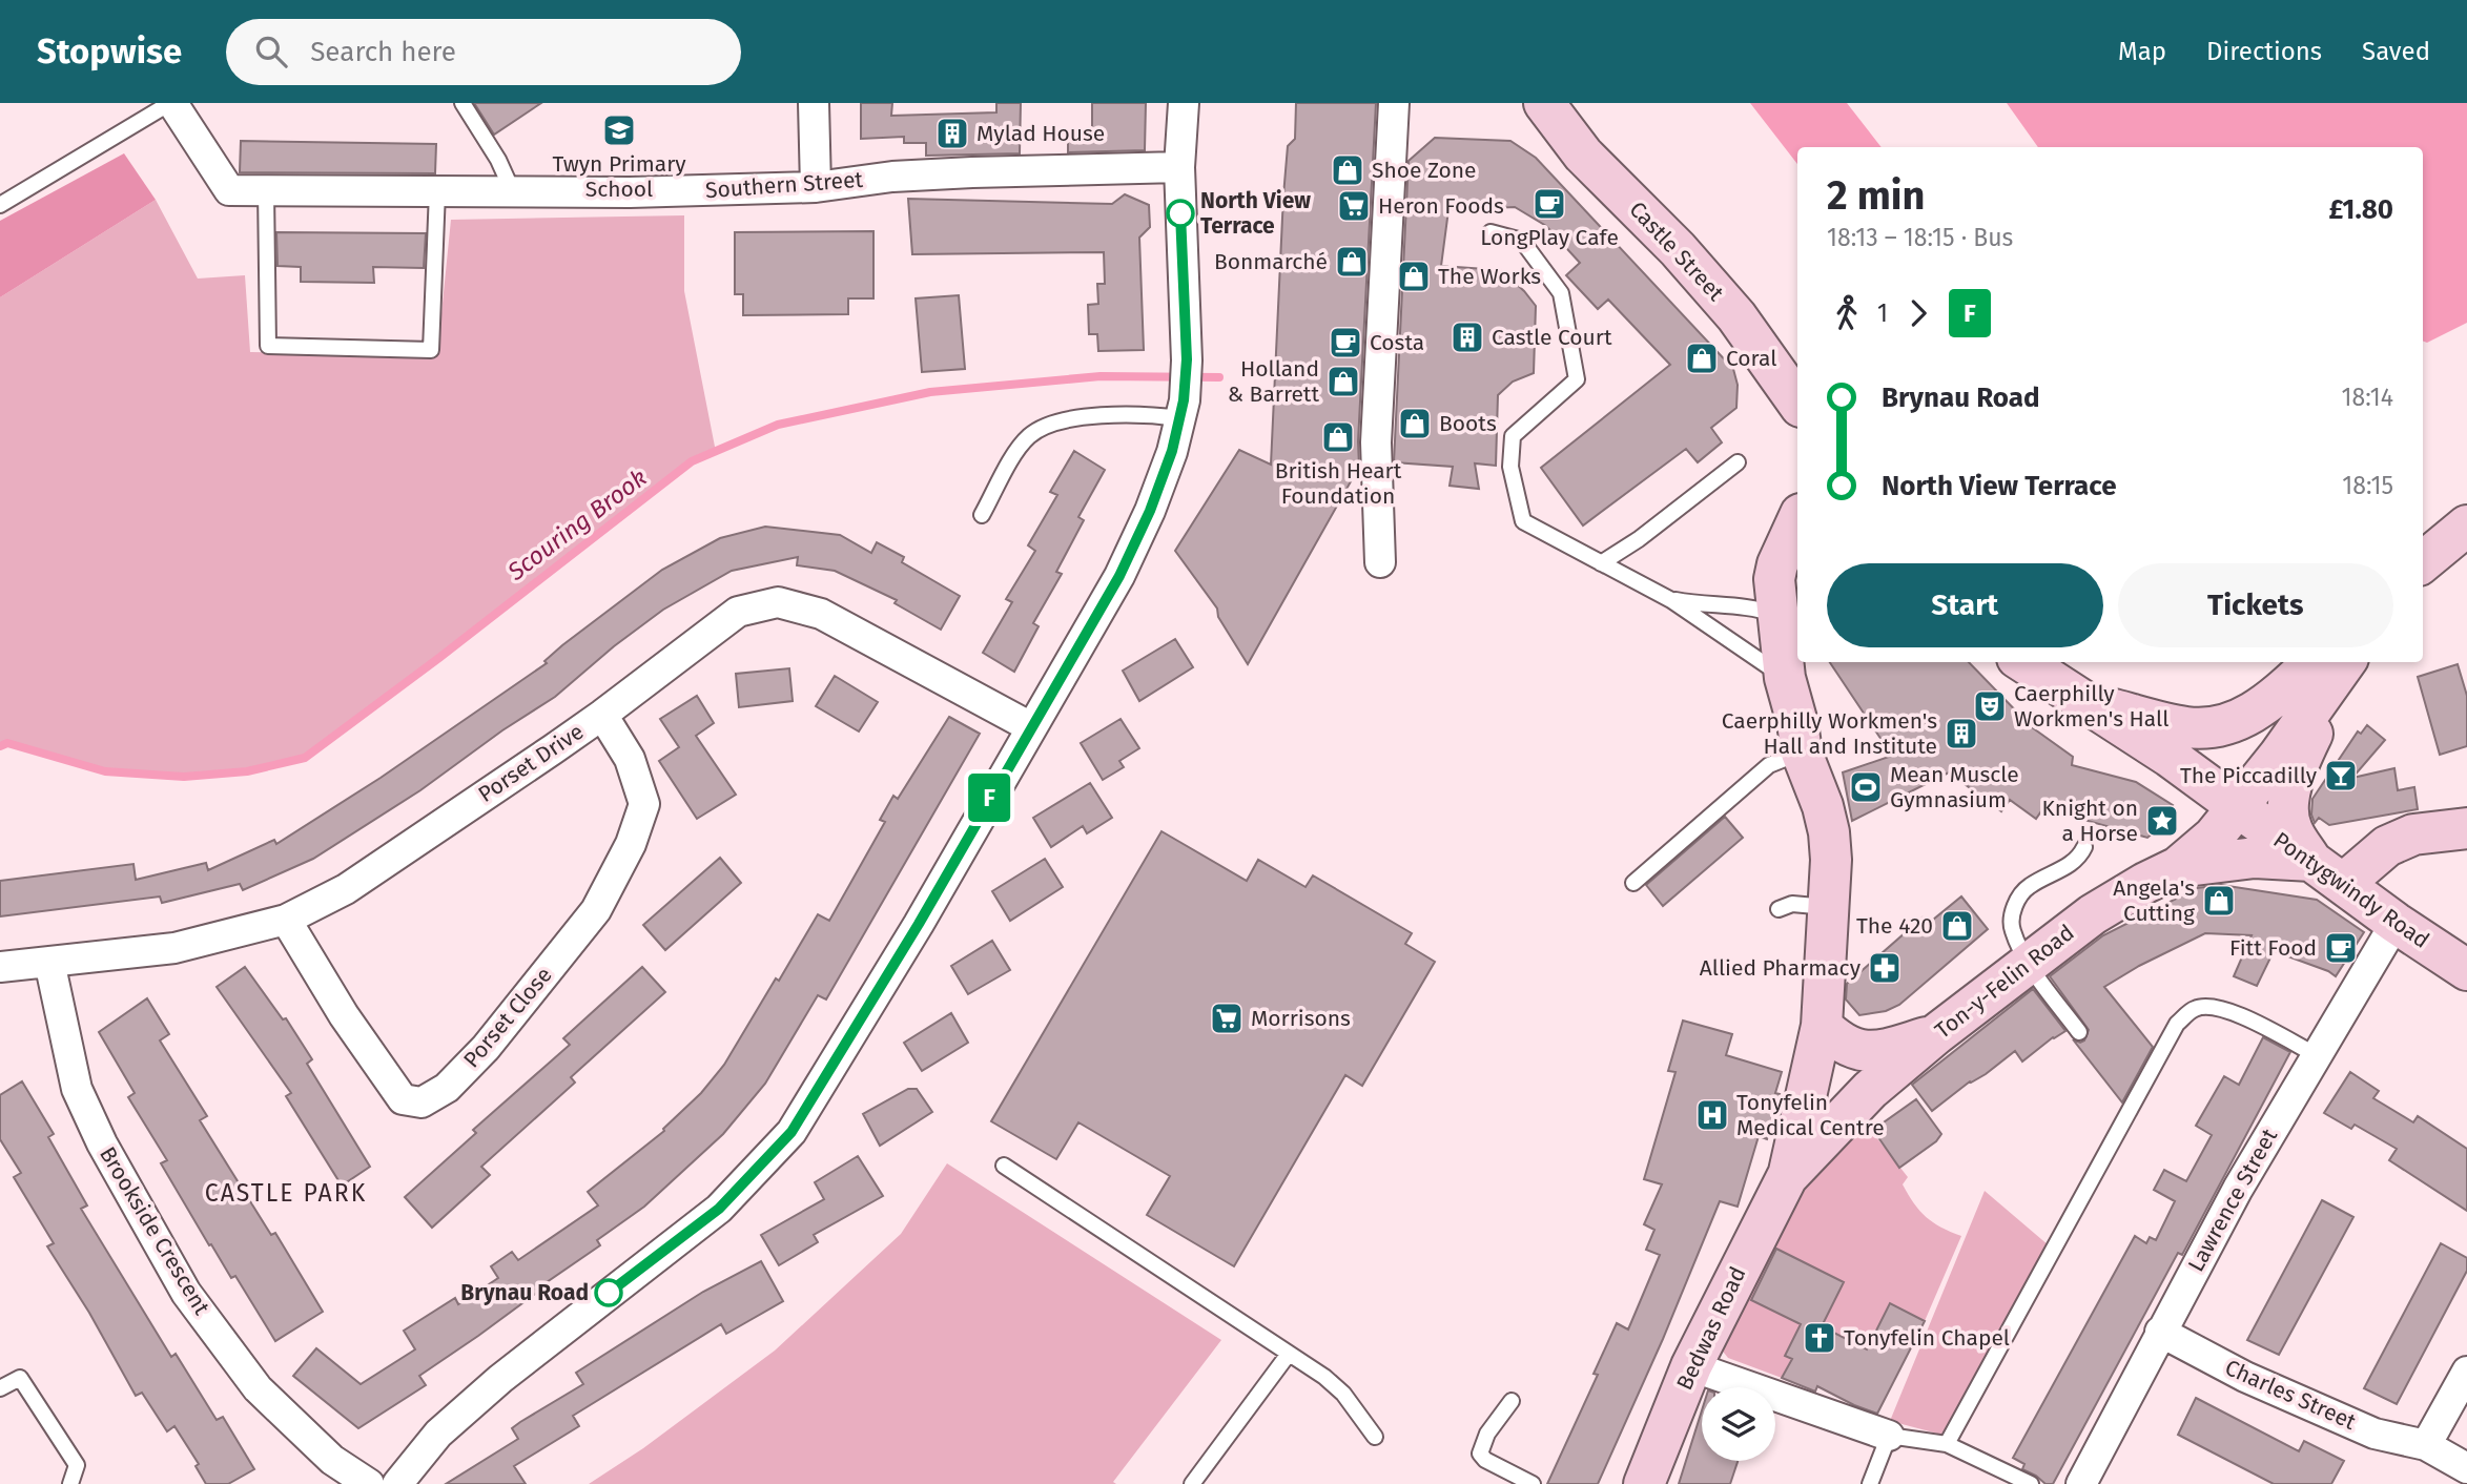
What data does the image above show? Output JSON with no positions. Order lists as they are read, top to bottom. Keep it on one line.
{"streets":{"main road":["Castle Street","Pontygwindy Road","Ton-y-Felin Road","Bedwas Road"],"street":["Southern Street","Porset Drive","Porset Close","Lawrence Street","Brookside Crescent","Charles Street"]},"crossings":[["Porset Drive","Porset Close"],["Porset Drive","Brookside Crescent"],["Pontygwindy Road","Ton-y-Felin Road"],["Pontygwindy Road","Lawrence Street"],["Ton-y-Felin Road","Bedwas Road"],["Lawrence Street","Charles Street"]],"districts":["CASTLE PARK"],"water":["Scouring Brook"],"places":{"school or university":["Twyn Primary School"],"building":["Mylad House","Castle Court","Caerphilly Workmen's Hall and Institute"],"shop":["Shoe Zone","Bonmarché","The Works","Coral","Holland & Barrett","Boots","British Heart Foundation","Angela's Cutting","The 420"],"cafe":["LongPlay Cafe","Costa","Fitt Food"],"supermarket":["Heron Foods","Morrisons"],"other":["North View Terrace","Brynau Road"],"theatre":["Caerphilly Workmen's Hall"],"bar":["The Piccadilly"],"sports":["Mean Muscle Gymnasium"],"place":["Knight on a Horse"],"pharmacy":["Allied Pharmacy"],"hospital":["Tonyfelin Medical Centre"],"church":["Tonyfelin Chapel"]},"lines":["bus line F"],"page":{"header":"Stopwise","search":"Search here","nav":["Map","Directions","Saved"],"on_map":"F","heading":["2 min","18:13 – 18:15 · Bus","£1.80"],"legs":["1","F"],"list":[{"name":"Brynau Road","value":"18:14"},{"name":"North View Terrace","value":"18:15"}],"buttons":["Start","Tickets"]}}
